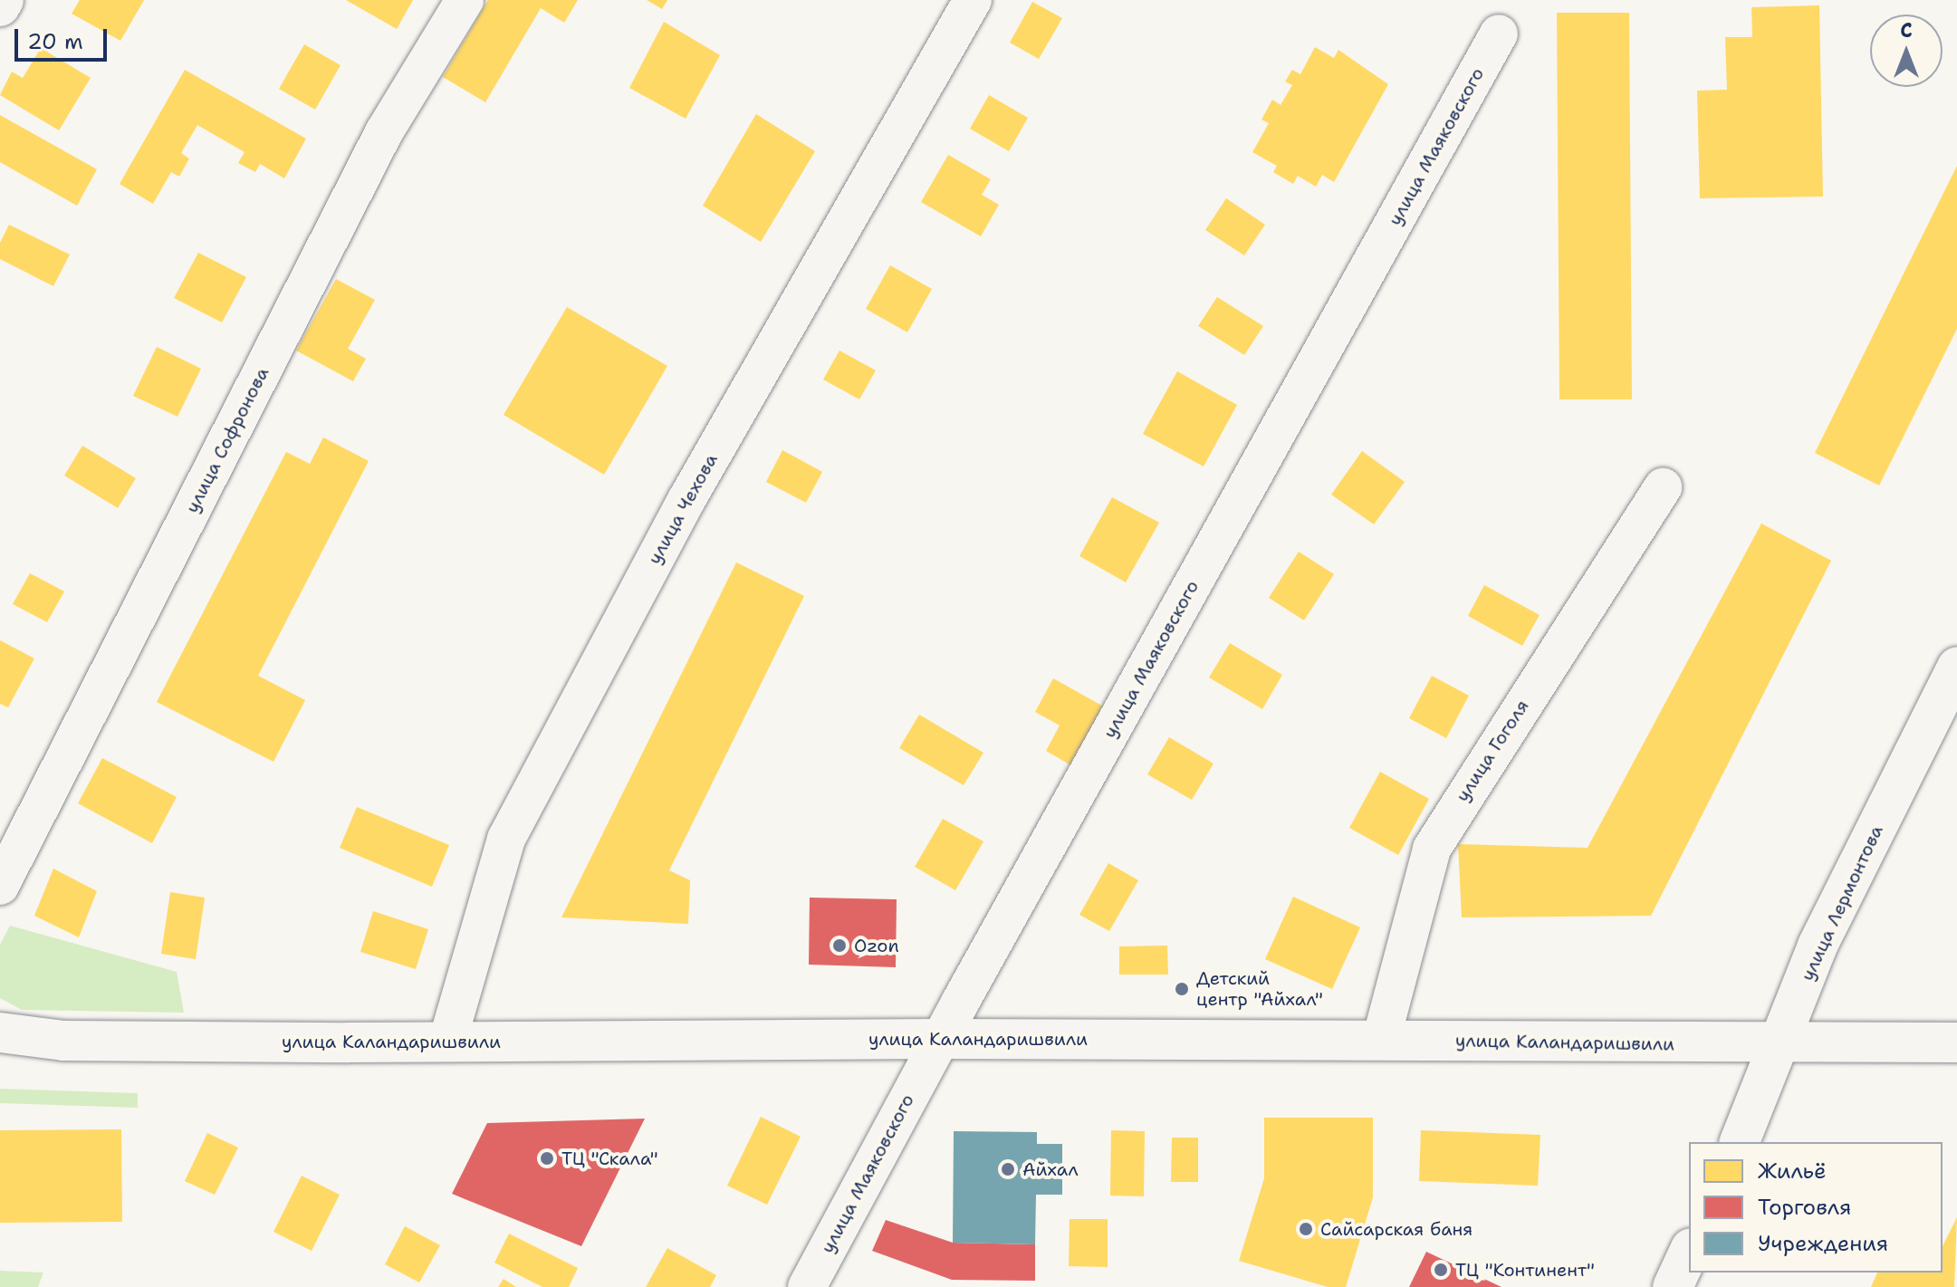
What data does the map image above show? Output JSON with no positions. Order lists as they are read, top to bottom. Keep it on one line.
{"streets":{"street":["улица Маяковского","улица Софронова","улица Чехова","улица Гоголя","улица Лермонтова","улица Каландаришвили"]},"crossings":[["улица Маяковского","улица Каландаришвили"],["улица Чехова","улица Каландаришвили"],["улица Гоголя","улица Каландаришвили"],["улица Лермонтова","улица Каландаришвили"]],"places":["Ozon","Детский центр \"Айхал\"","ТЦ \"Скала\"","Айхал","Сайсарская баня","ТЦ \"Континент\""],"legend":["Жильё","Торговля","Учреждения"],"scale_bar":"20 m","north":"top"}
